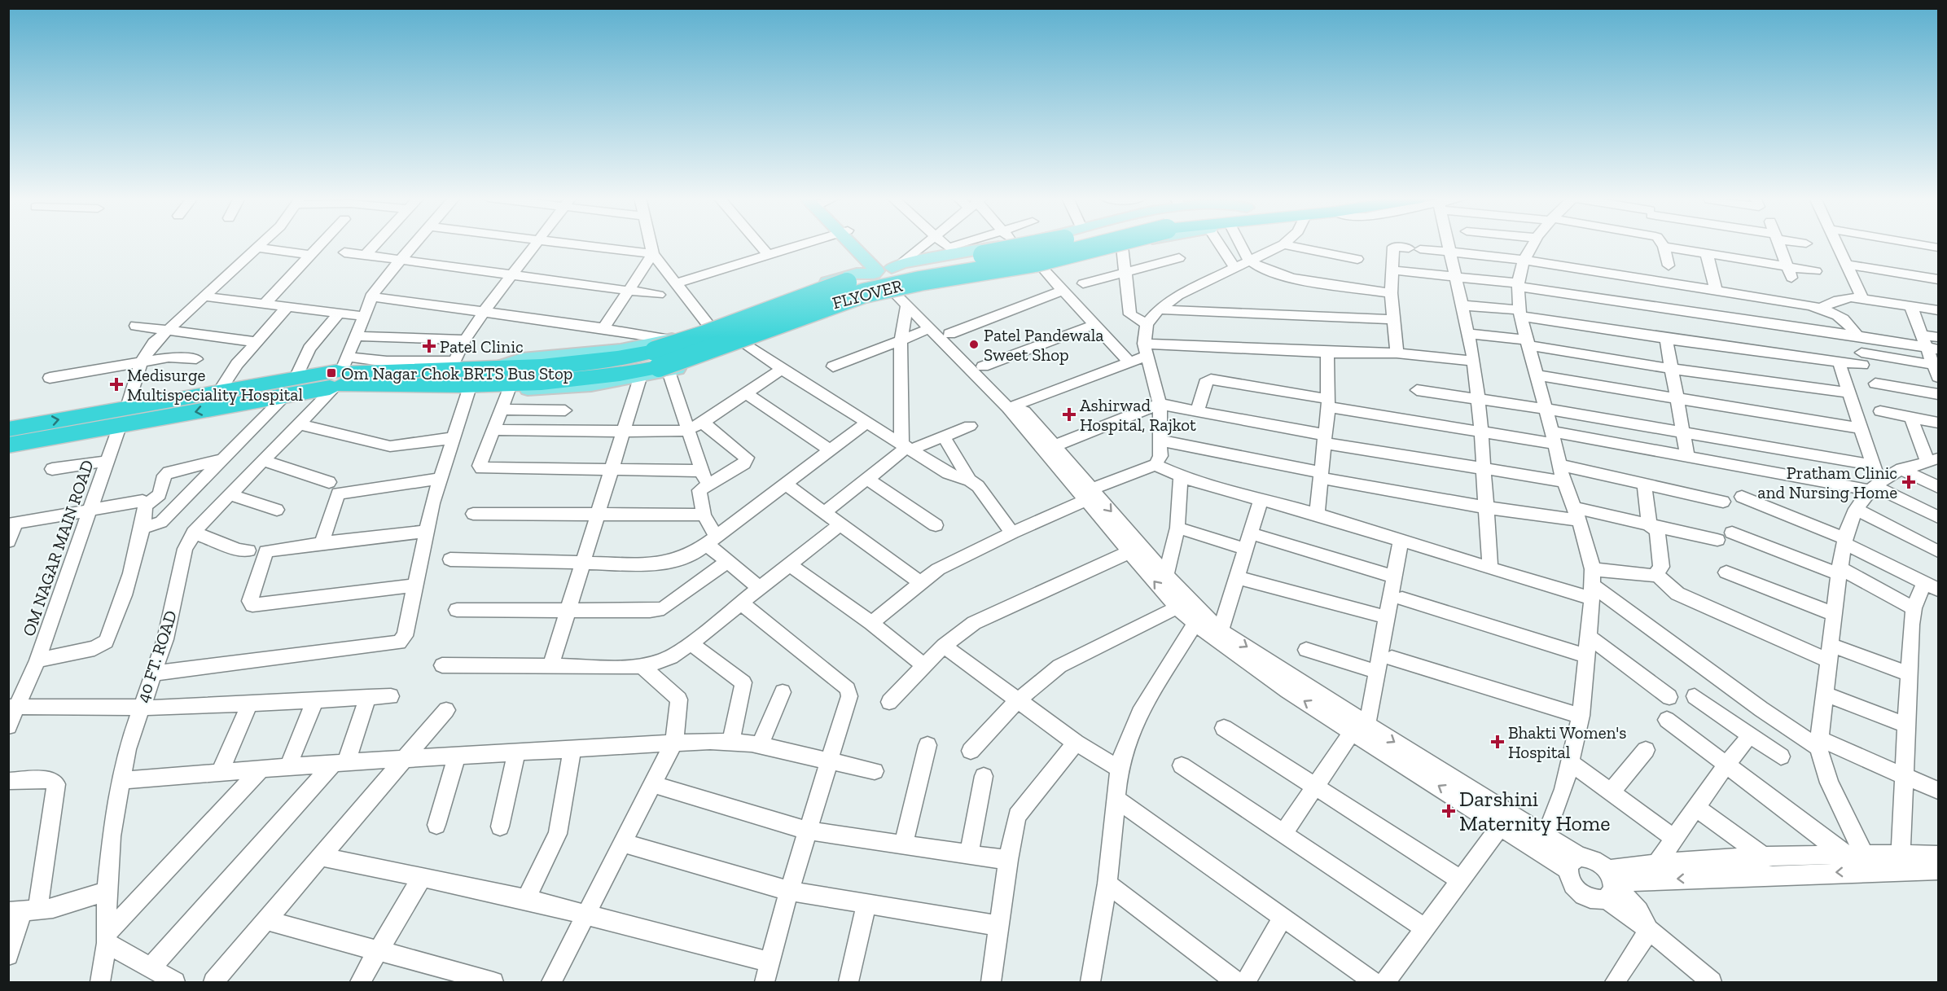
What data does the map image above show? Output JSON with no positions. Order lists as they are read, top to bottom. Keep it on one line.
{"streets":{"highway":["FLYOVER"],"street":["OM NAGAR MAIN ROAD","40 FT. ROAD"]},"crossings":[["FLYOVER","40 FT. ROAD"]],"places":{"other":["Patel Pandewala Sweet Shop"],"health":["Patel Clinic","Medisurge Multispeciality Hospital","Ashirwad Hospital, Rajkot","Pratham Clinic and Nursing Home","Bhakti Women's Hospital","Darshini Maternity Home"],"transit":["Om Nagar Chok BRTS Bus Stop"]}}
